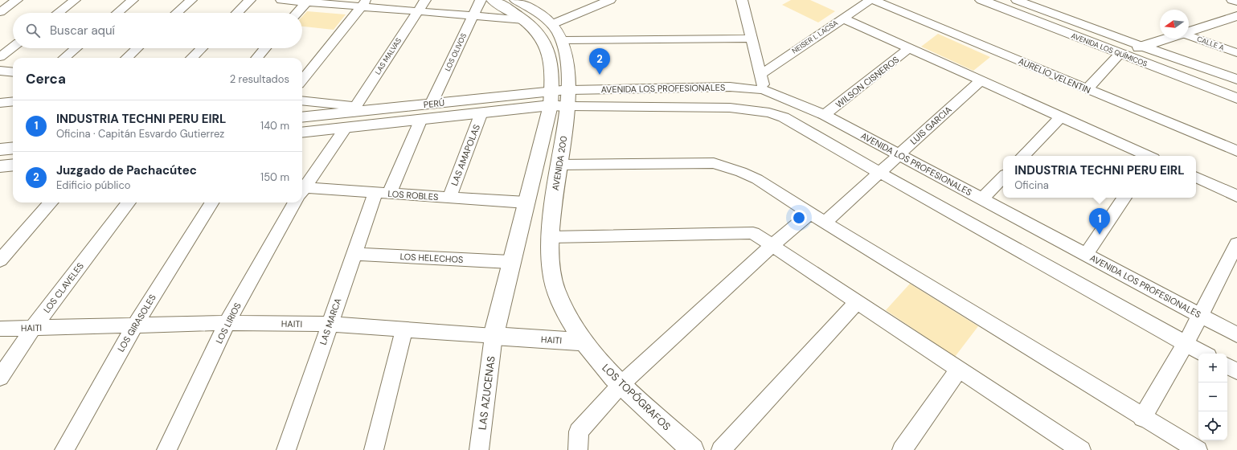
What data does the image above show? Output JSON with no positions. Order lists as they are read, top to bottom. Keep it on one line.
{"streets":{"main road":["AVENIDA LOS QUÍMICOS","PERÚ","AVENIDA 200","HAITI","LOS TOPÓGRAFOS"],"street":["NEISER L LACSA","CALLE A","LOS OLIVOS","LAS MALVAS","AURELIO VELENTIN","WILSON CISNEROS","AVENIDA LOS PROFESIONALES","LUIS GARCIA","LAS AMAPOLAS","LOS ROBLES","LOS HELECHOS","LOS CLAVELES","LAS MARCA","LOS GIRASOLES","LOS LIRIOS","LAS AZUCENAS"]},"crossings":[["LOS OLIVOS","PERÚ"],["LAS MALVAS","PERÚ"],["WILSON CISNEROS","AVENIDA LOS PROFESIONALES"],["AVENIDA LOS PROFESIONALES","PERÚ"],["AVENIDA LOS PROFESIONALES","LUIS GARCIA"],["AVENIDA LOS PROFESIONALES","AVENIDA 200"],["PERÚ","LAS AMAPOLAS"],["PERÚ","AVENIDA 200"],["PERÚ","LOS LIRIOS"],["LAS AMAPOLAS","LOS ROBLES"],["AVENIDA 200","HAITI"],["AVENIDA 200","LOS TOPÓGRAFOS"],["LOS ROBLES","LAS MARCA"],["LOS HELECHOS","LAS MARCA"],["LOS CLAVELES","HAITI"],["LAS MARCA","HAITI"],["LOS GIRASOLES","HAITI"],["LOS LIRIOS","HAITI"],["HAITI","LAS AZUCENAS"],["HAITI","LOS TOPÓGRAFOS"]],"north":"left","page":{"search":"Buscar aquí","pins":["2","1"],"heading":["Cerca","2 resultados"],"list":[{"mark":"1","name":"INDUSTRIA TECHNI PERU EIRL","note":"Oficina · Capitán Esvardo Gutierrez","value":"140 m"},{"mark":"2","name":"Juzgado de Pachacútec","note":"Edificio público","value":"150 m"}],"popup":["INDUSTRIA TECHNI PERU EIRL","Oficina"],"map_buttons":["+","−"]}}
